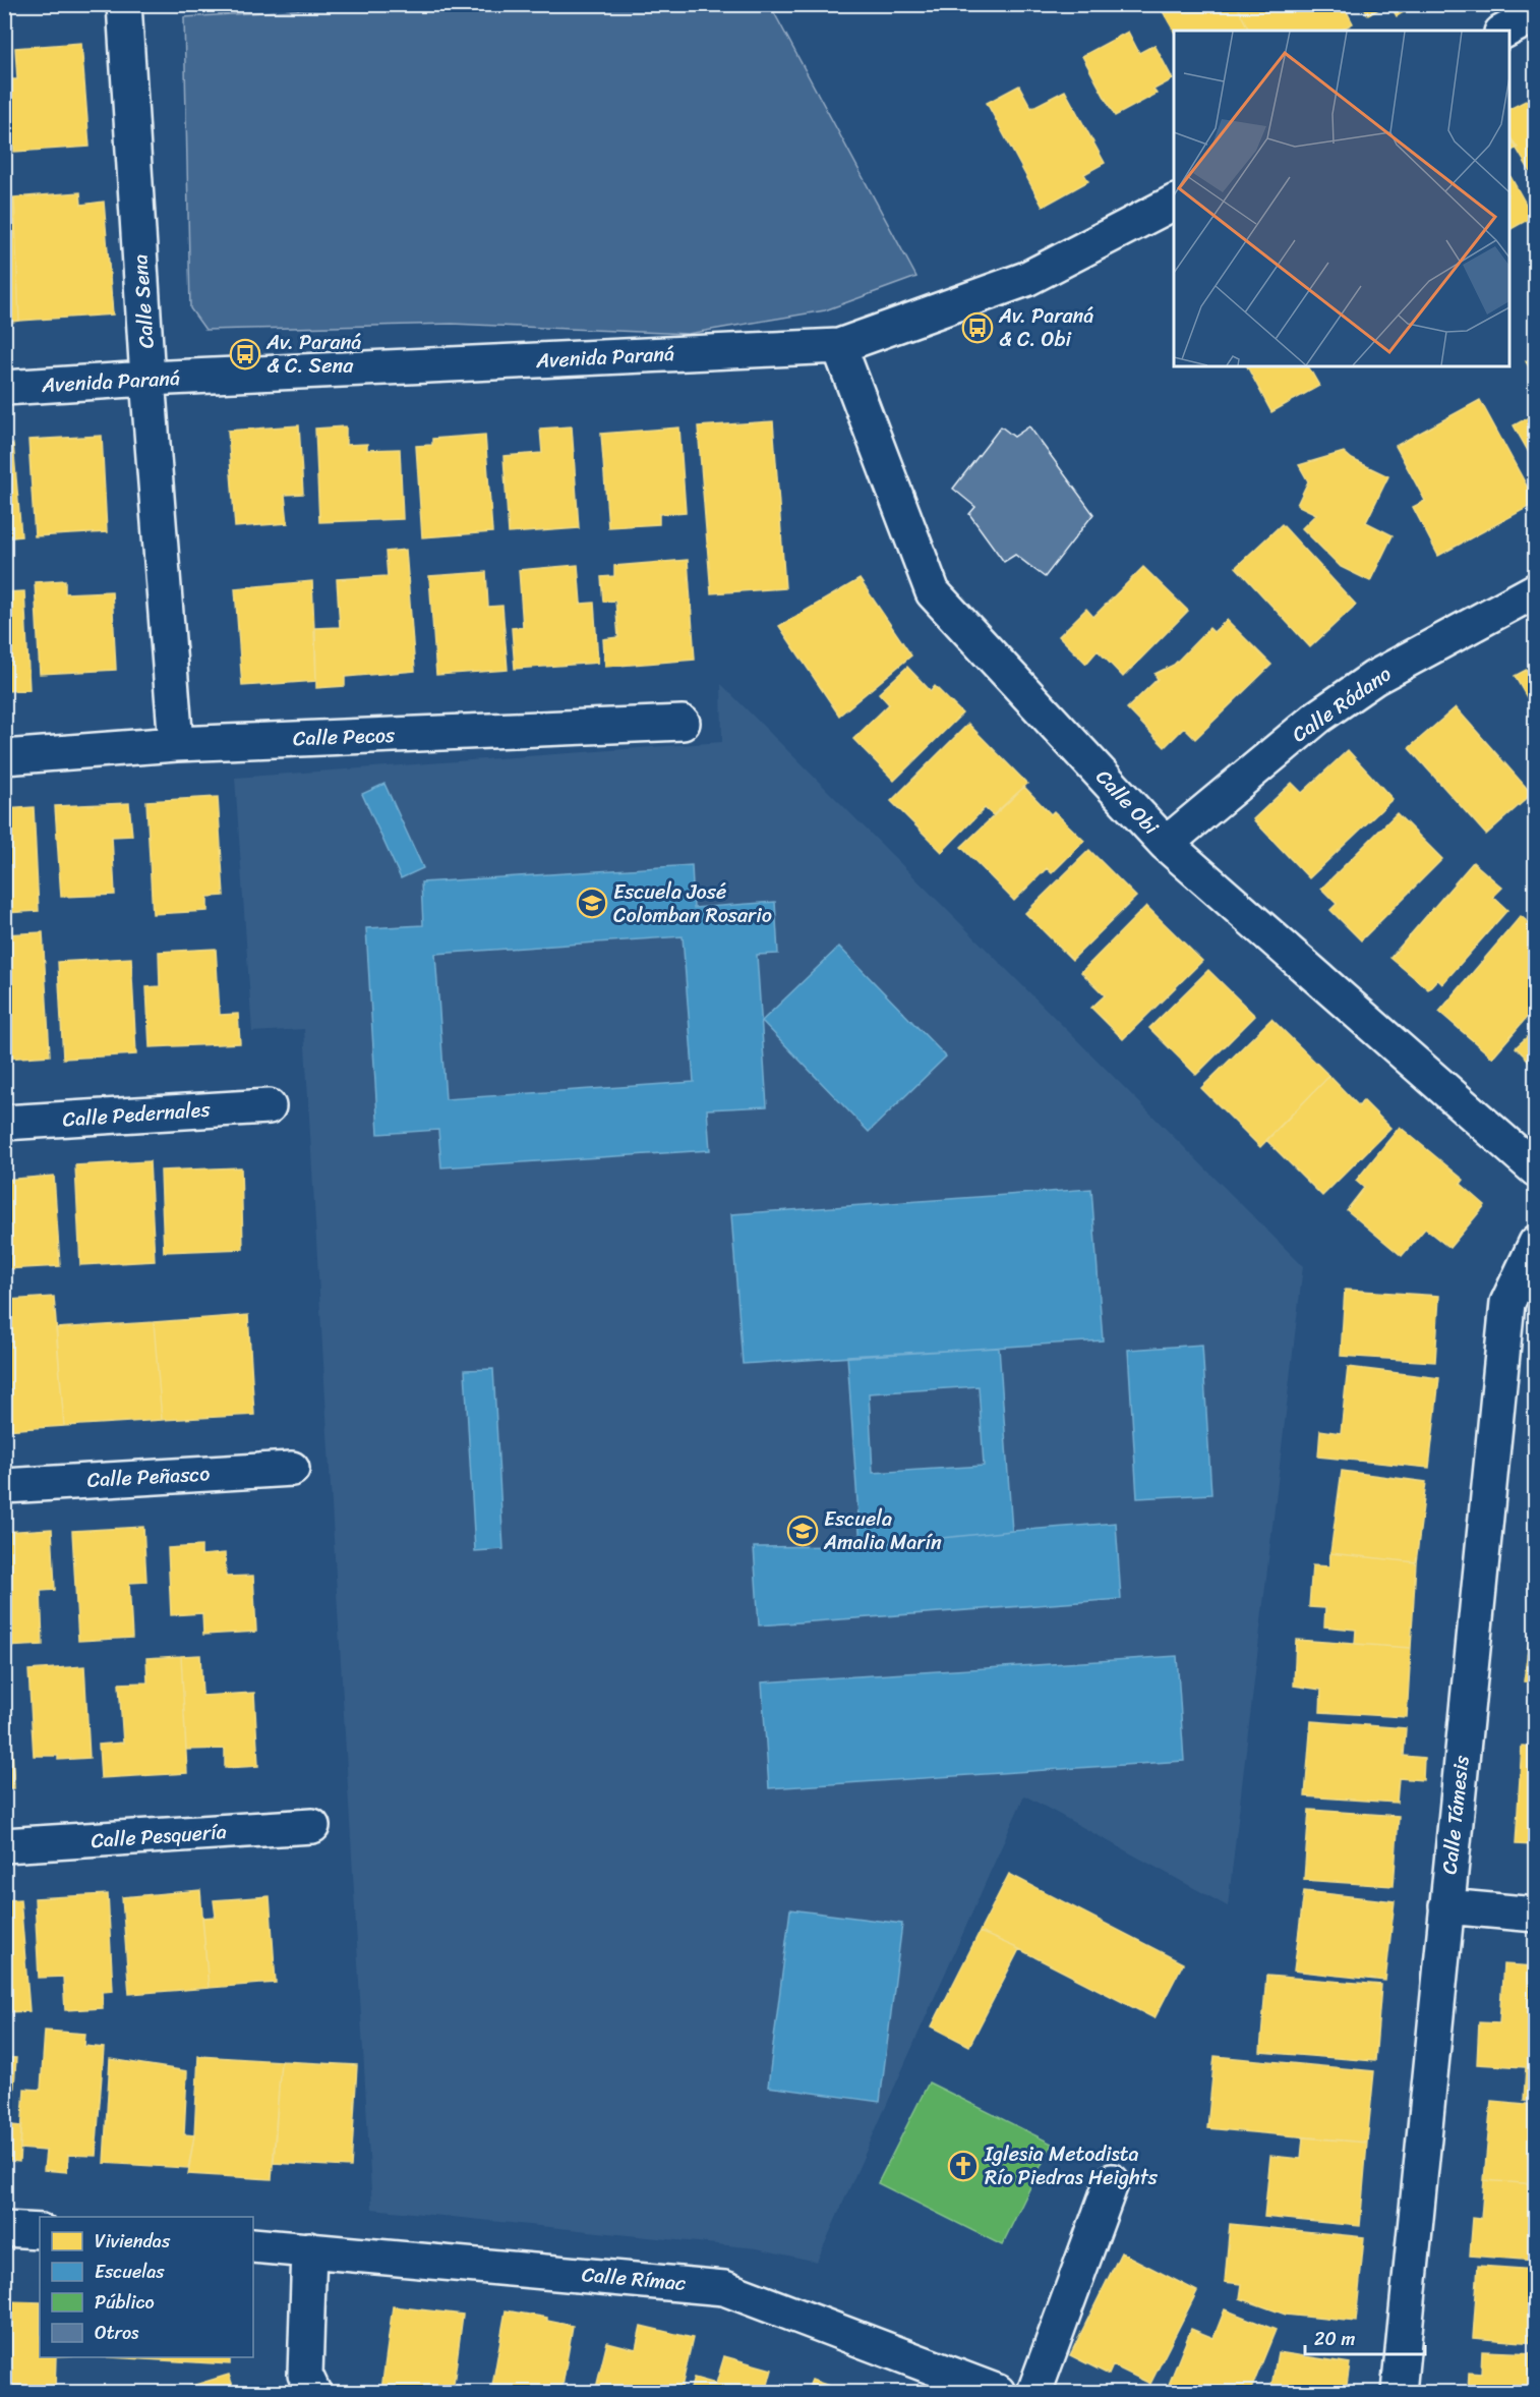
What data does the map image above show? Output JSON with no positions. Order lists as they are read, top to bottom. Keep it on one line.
{"streets":{"street":["Calle Sena","Avenida Paraná","Calle Ródano","Calle Pecos","Calle Obi","Calle Pedernales","Calle Peñasco","Calle Támesis","Calle Pesquería","Calle Rímac"]},"crossings":[["Calle Sena","Avenida Paraná"],["Calle Sena","Calle Pecos"],["Avenida Paraná","Calle Obi"],["Calle Ródano","Calle Obi"]],"places":{"bus stop":["Av. Paraná & C. Obi","Av. Paraná & C. Sena"],"school or university":["Escuela José Colomban Rosario","Escuela Amalia Marín"],"church":["Iglesia Metodista Río Piedras Heights"]},"legend":["Viviendas","Escuelas","Público","Otros"],"scale_bar":"20 m"}
